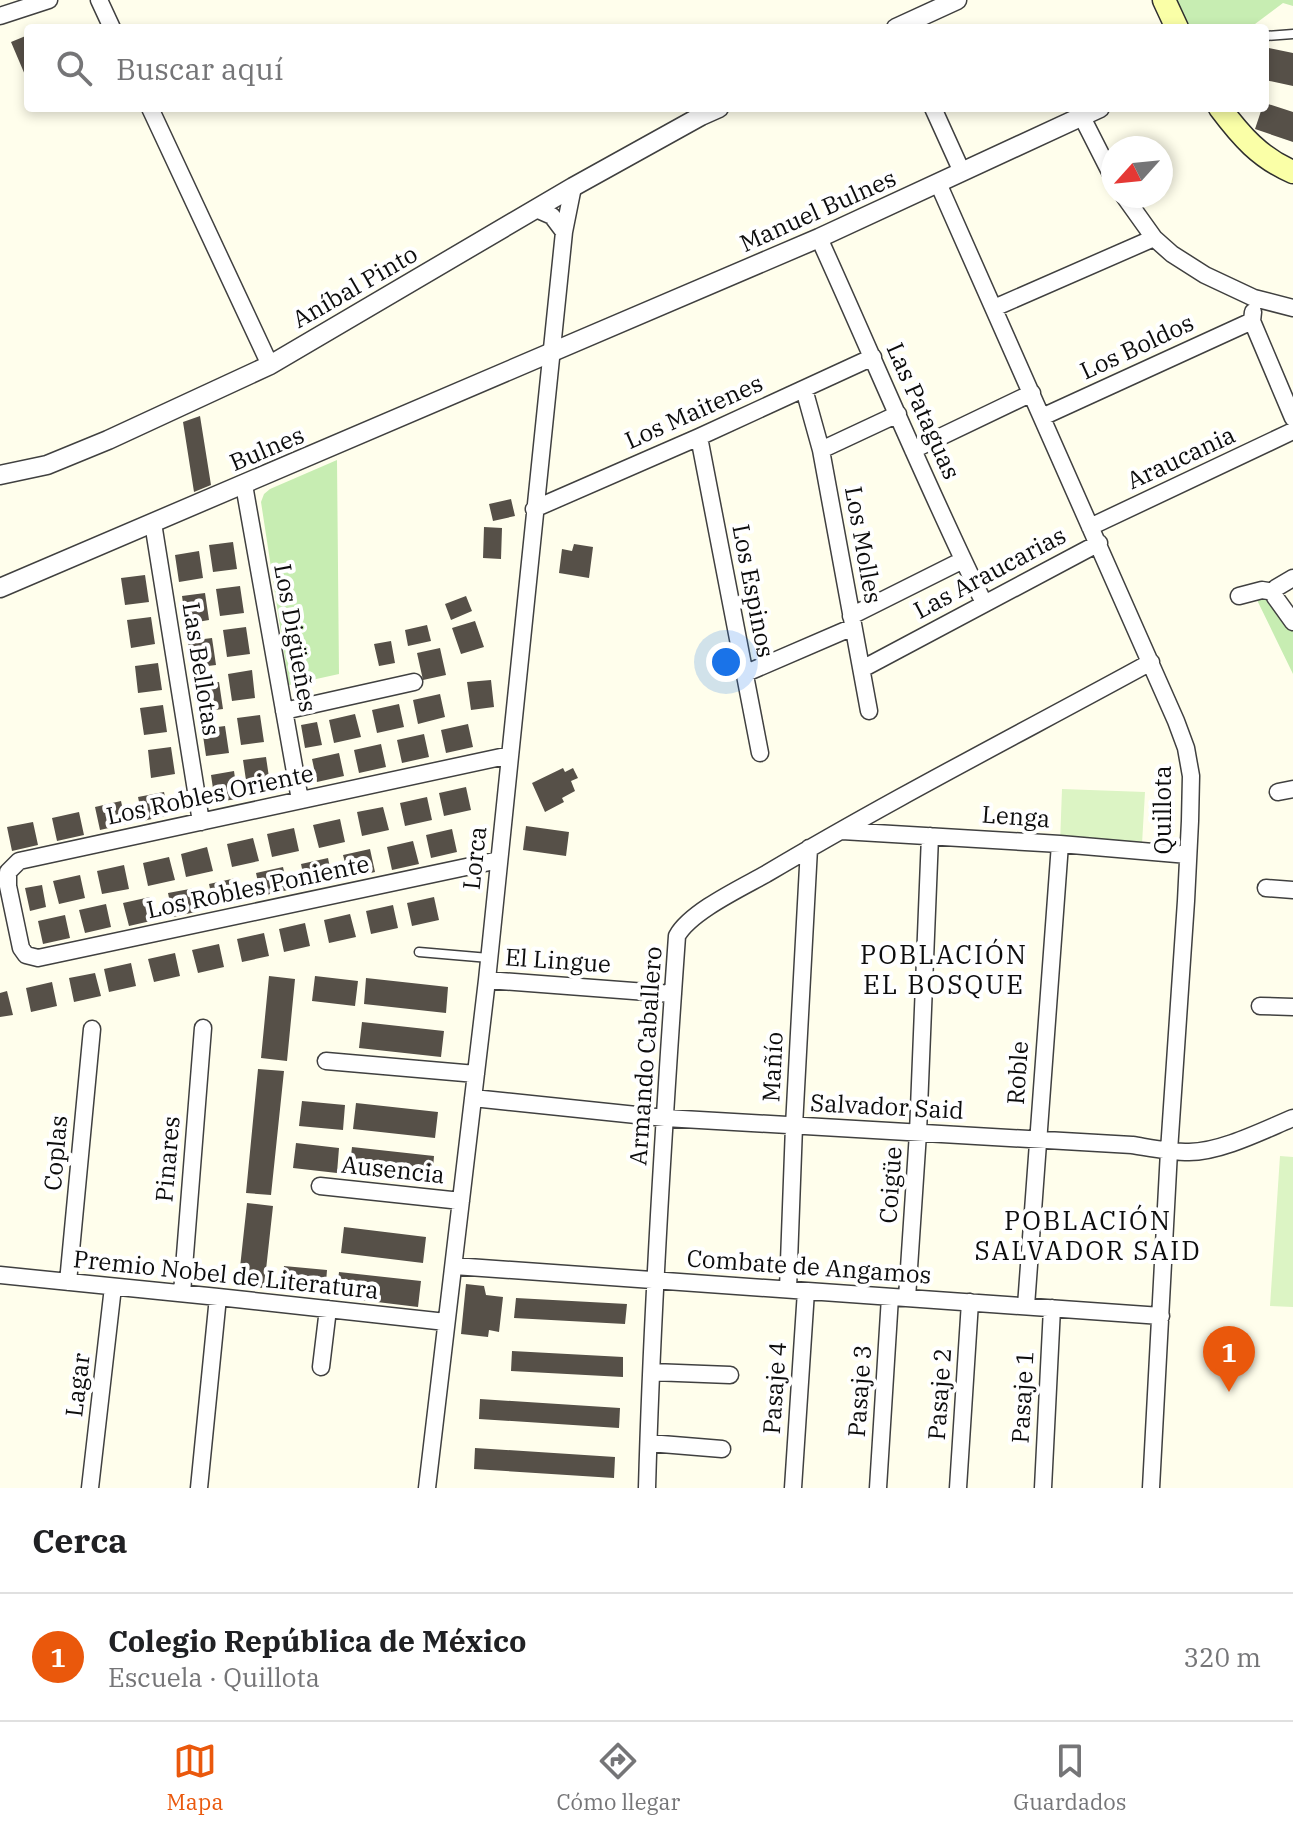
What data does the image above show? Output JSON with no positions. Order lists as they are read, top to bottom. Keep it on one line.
{"streets":{"street":["Manuel Bulnes","Aníbal Pinto","Los Boldos","Las Pataguas","Los Maitenes","Bulnes","Araucania","Los Molles","Las Araucarias","Los Espinos","Los Digüeñes","Las Bellotas","Los Robles Oriente","Quillota","Lenga","Lorca","Los Robles Poniente","El Lingue","Armando Caballero","Mañío","Roble","Salvador Said","Coplas","Pinares","Ausencia","Coigüe","Combate de Angamos","Premio Nobel de Literatura","Lagar","Pasaje 4","Pasaje 3","Pasaje 2","Pasaje 1"]},"crossings":[["Manuel Bulnes","Las Pataguas"],["Manuel Bulnes","Bulnes"],["Manuel Bulnes","Quillota"],["Manuel Bulnes","Lorca"],["Aníbal Pinto","Lorca"],["Los Boldos","Quillota"],["Las Pataguas","Los Maitenes"],["Las Pataguas","Las Araucarias"],["Los Maitenes","Los Molles"],["Los Maitenes","Los Espinos"],["Los Maitenes","Lorca"],["Bulnes","Los Digüeñes"],["Bulnes","Las Bellotas"],["Bulnes","Lorca"],["Araucania","Quillota"],["Los Molles","Las Araucarias"],["Las Araucarias","Los Espinos"],["Las Araucarias","Quillota"],["Los Digüeñes","Los Robles Oriente"],["Las Bellotas","Los Robles Oriente"],["Los Robles Oriente","Lorca"],["Los Robles Oriente","Los Robles Poniente"],["Quillota","Lenga"],["Quillota","Armando Caballero"],["Quillota","Salvador Said"],["Quillota","Combate de Angamos"],["Lenga","Armando Caballero"],["Lenga","Roble"],["Lenga","Coigüe"],["Lorca","Los Robles Poniente"],["Lorca","El Lingue"],["Lorca","Salvador Said"],["Lorca","Ausencia"],["Lorca","Combate de Angamos"],["Lorca","Premio Nobel de Literatura"],["El Lingue","Armando Caballero"],["Armando Caballero","Mañío"],["Armando Caballero","Salvador Said"],["Armando Caballero","Combate de Angamos"],["Mañío","Salvador Said"],["Mañío","Combate de Angamos"],["Roble","Salvador Said"],["Roble","Combate de Angamos"],["Salvador Said","Coigüe"],["Coplas","Premio Nobel de Literatura"],["Pinares","Premio Nobel de Literatura"],["Coigüe","Combate de Angamos"],["Coigüe","Pasaje 3"],["Combate de Angamos","Pasaje 4"],["Combate de Angamos","Pasaje 3"],["Combate de Angamos","Pasaje 2"],["Combate de Angamos","Pasaje 1"],["Premio Nobel de Literatura","Lagar"]],"districts":["POBLACIÓN EL BOSQUE","POBLACIÓN SALVADOR SAID"],"north":"bottom left","page":{"search":"Buscar aquí","pins":"1","heading":"Cerca","list":[{"mark":"1","name":"Colegio República de México","note":"Escuela · Quillota","value":"320 m"}],"nav":["Mapa","Cómo llegar","Guardados"]}}
